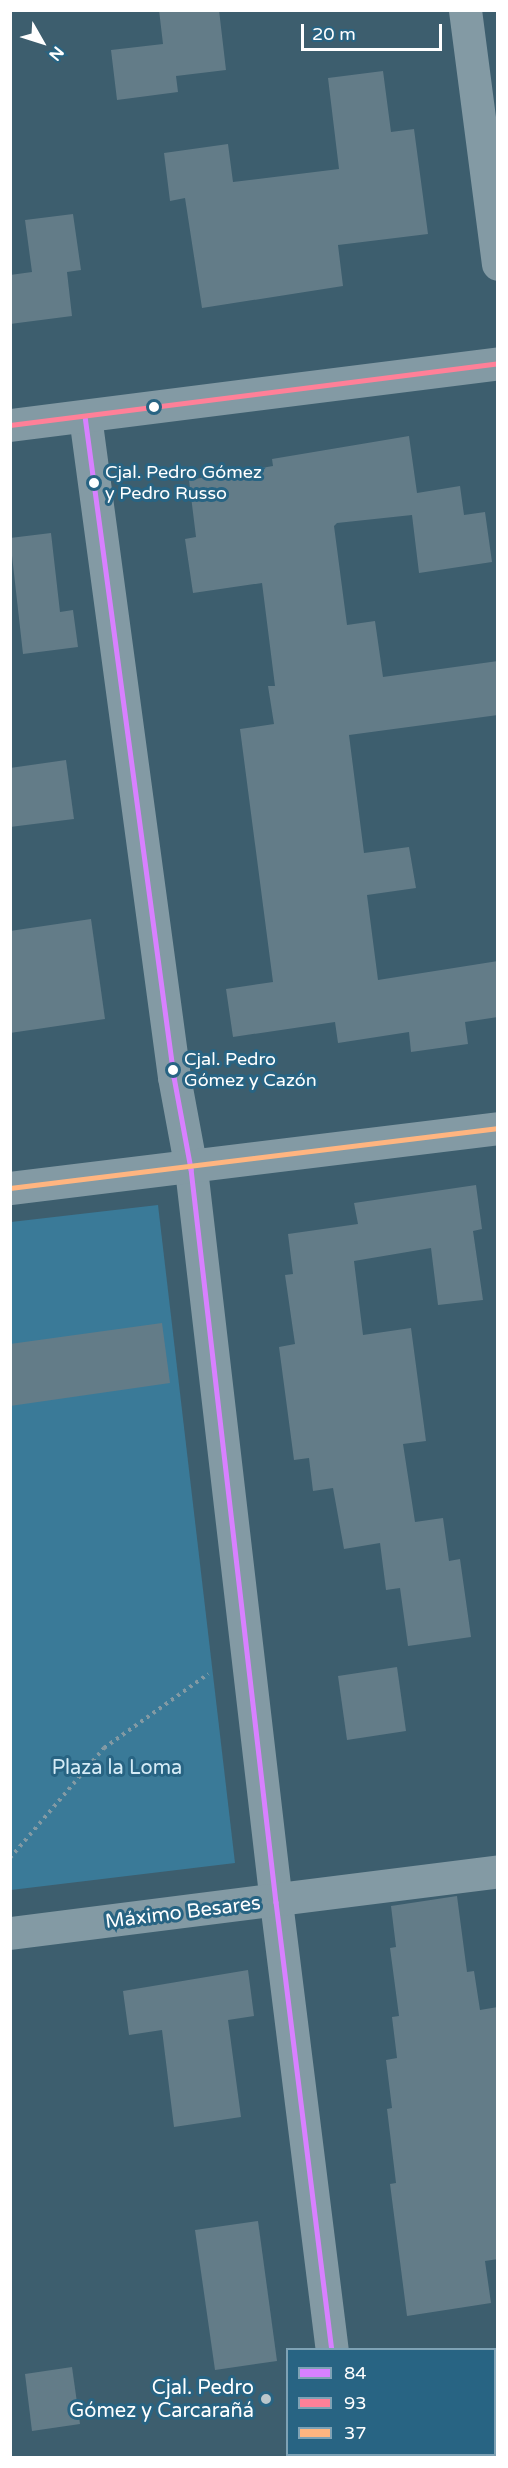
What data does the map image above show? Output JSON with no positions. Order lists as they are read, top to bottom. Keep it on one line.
{"streets":{"street":["Máximo Besares"]},"parks":["Plaza la Loma"],"places":["Cjal. Pedro Gómez y Pedro Russo","Cjal. Pedro Gómez y Cazón","Cjal. Pedro Gómez y Carcarañá"],"lines":["transit line 93","transit line 84","transit line 37"],"legend":["84","93","37"],"scale_bar":"20 m","north":"bottom right"}
